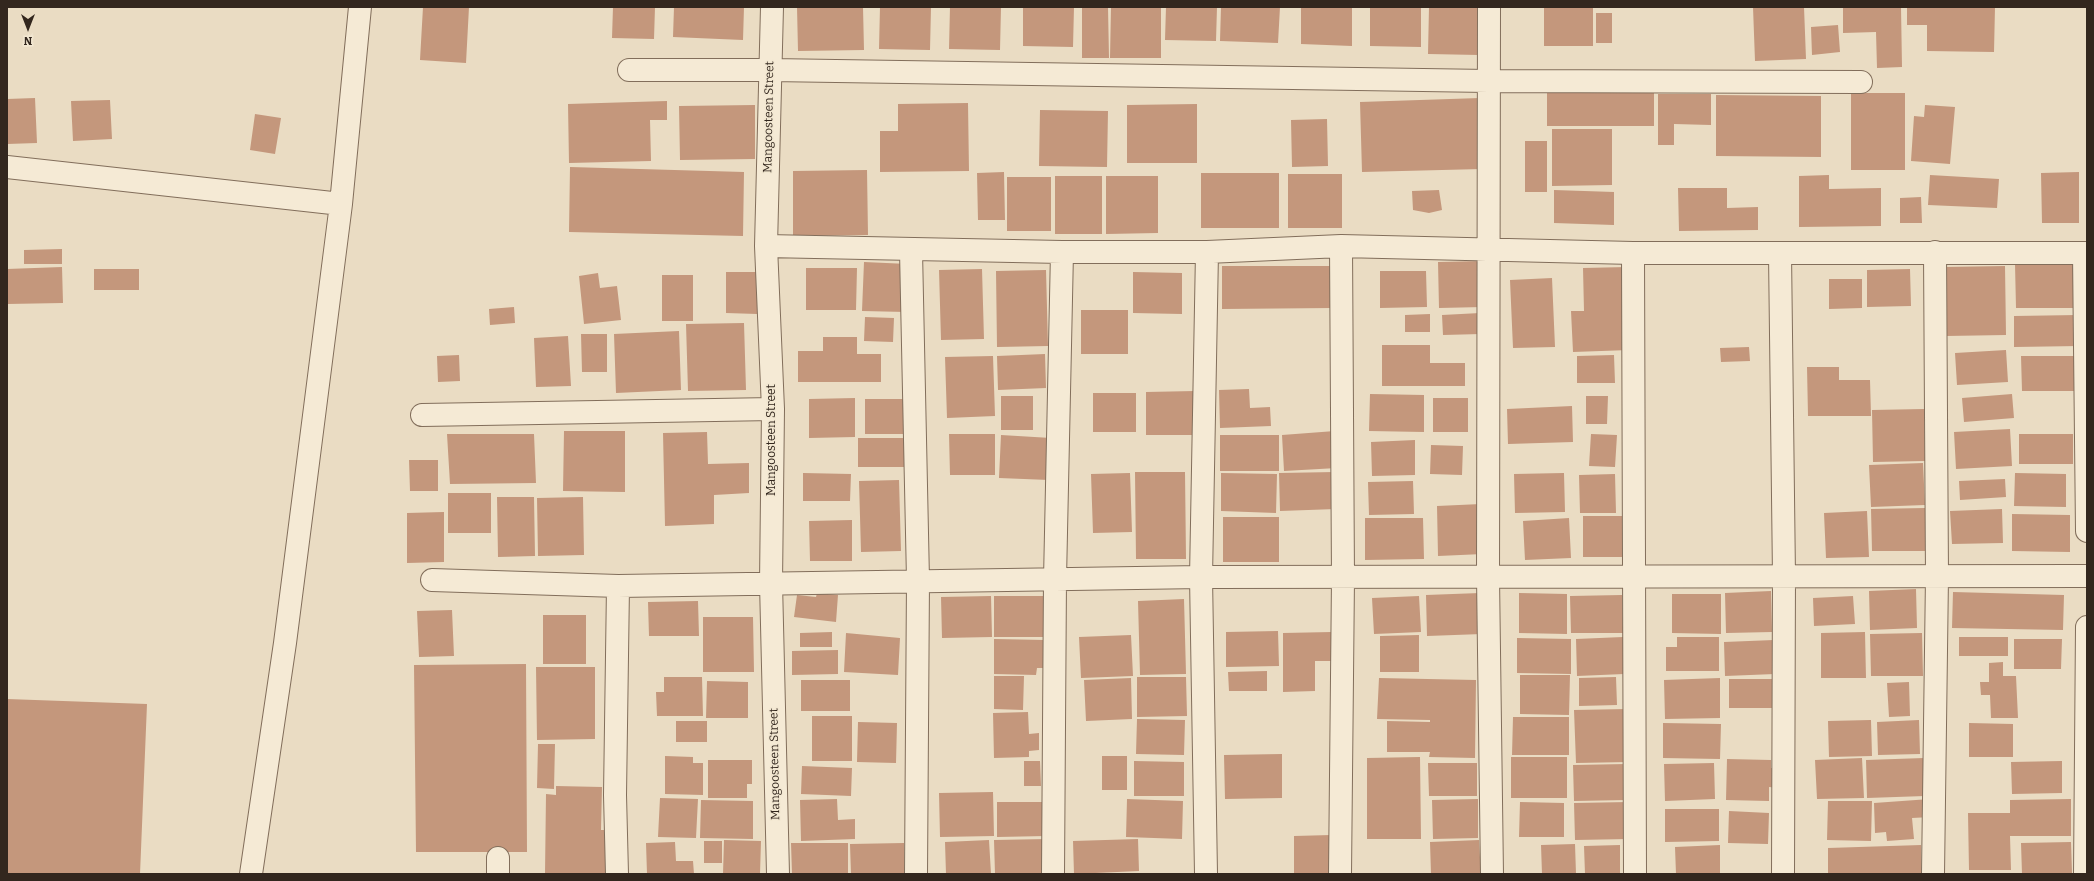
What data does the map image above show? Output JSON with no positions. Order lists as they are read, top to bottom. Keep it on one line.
{"streets":{"street":["Mangoosteen Street"]},"north":"bottom"}
